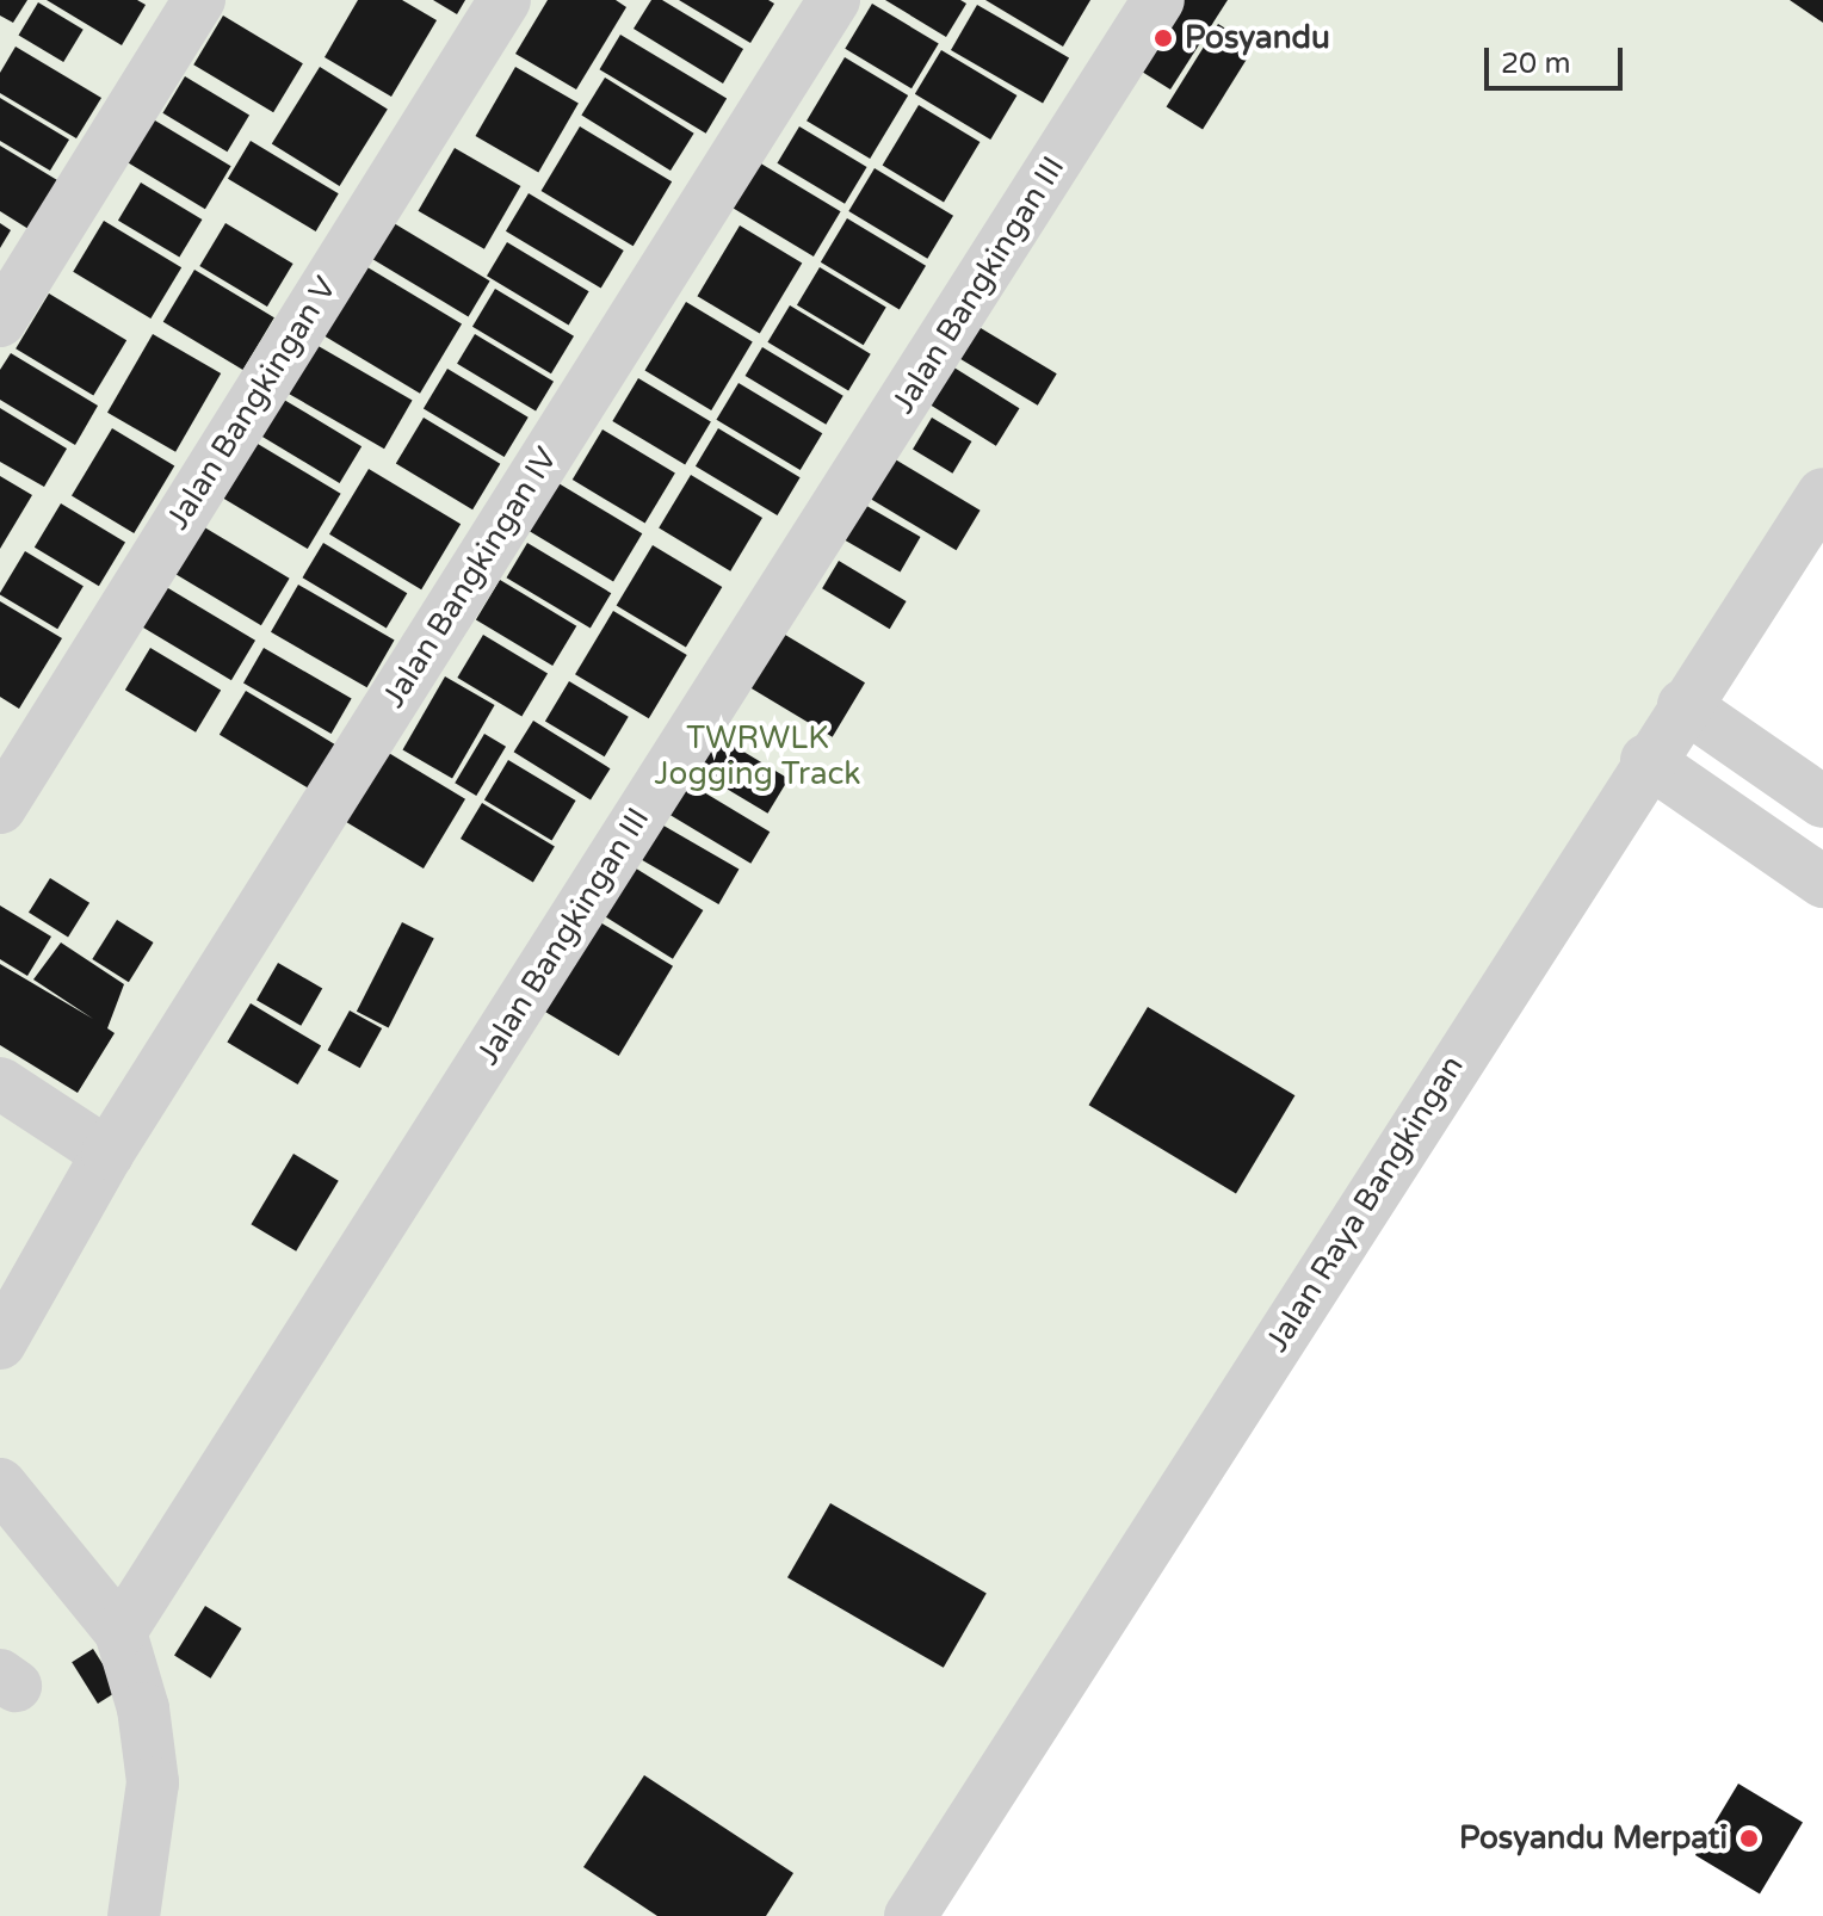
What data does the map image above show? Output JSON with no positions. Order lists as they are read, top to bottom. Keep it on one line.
{"streets":{"street":["Jalan Bangkingan III","Jalan Bangkingan V","Jalan Bangkingan IV","Jalan Raya Bangkingan"]},"parks":["TWRWLK Jogging Track"],"places":["Posyandu","Posyandu Merpati"],"scale_bar":"20 m"}
